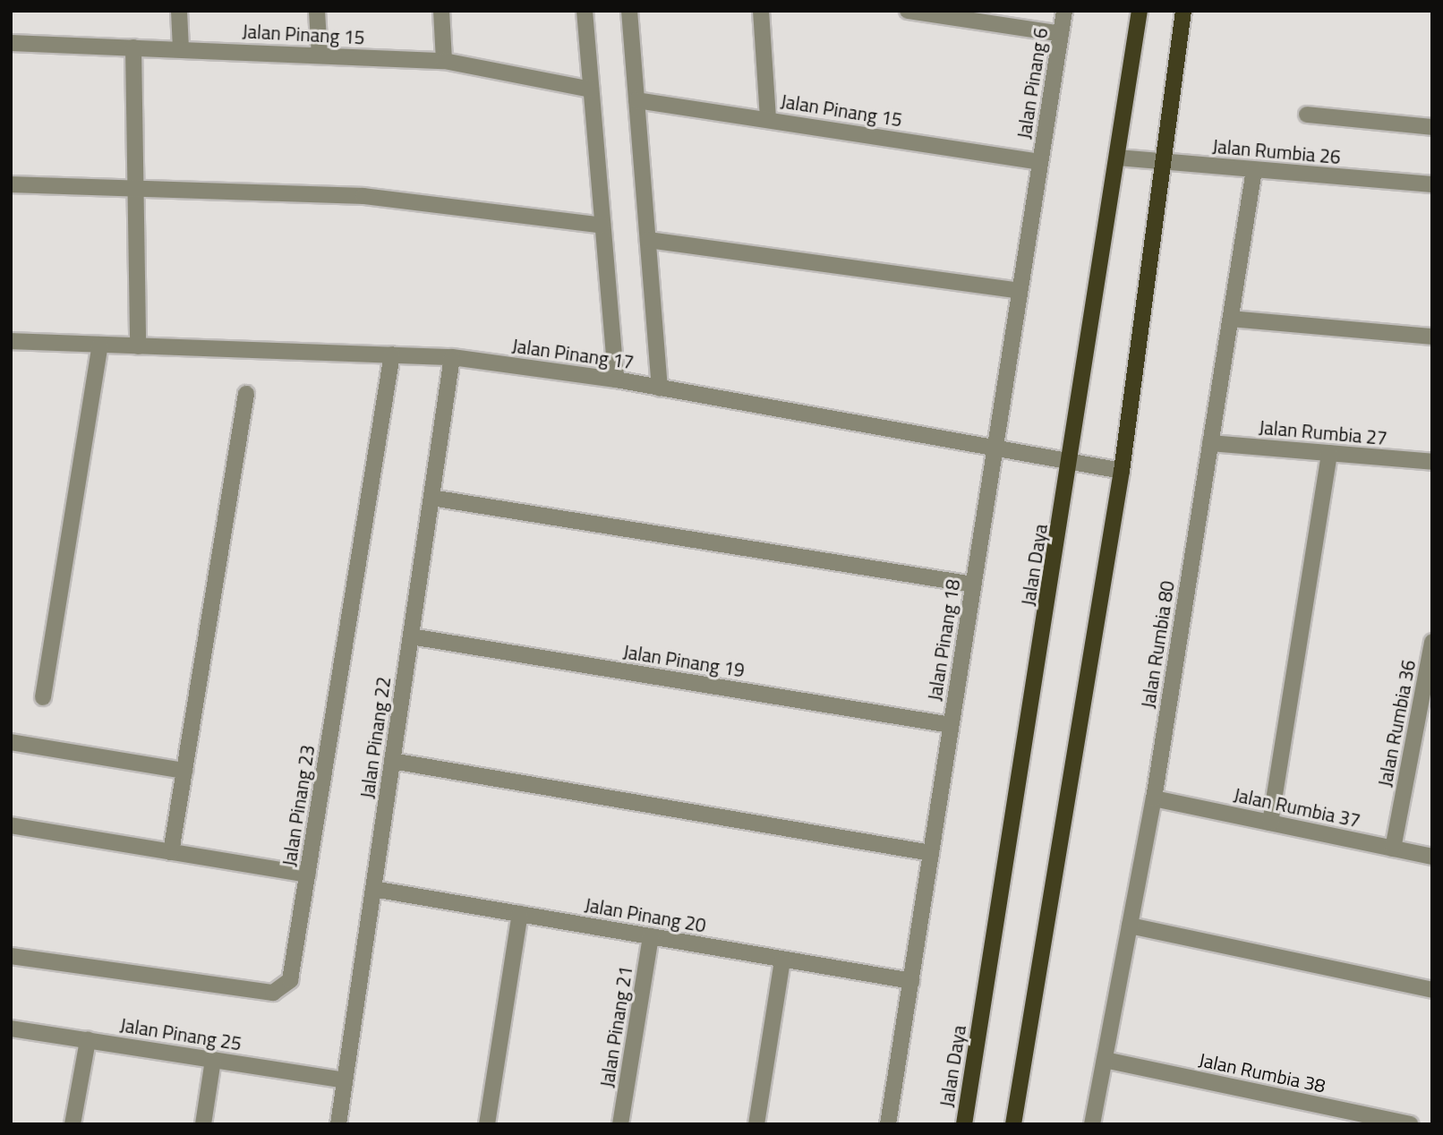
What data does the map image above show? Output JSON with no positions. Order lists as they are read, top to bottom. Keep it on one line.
{"streets":{"main road":["Jalan Daya"],"street":["Jalan Pinang 15","Jalan Pinang 6","Jalan Rumbia 26","Jalan Pinang 17","Jalan Rumbia 27","Jalan Pinang 18","Jalan Rumbia 80","Jalan Pinang 19","Jalan Rumbia 36","Jalan Pinang 22","Jalan Pinang 23","Jalan Rumbia 37","Jalan Pinang 20","Jalan Pinang 21","Jalan Pinang 25","Jalan Rumbia 38"]},"crossings":[["Jalan Pinang 15","Jalan Pinang 6"],["Jalan Pinang 15","Jalan Pinang 18"],["Jalan Pinang 6","Jalan Pinang 18"],["Jalan Rumbia 26","Jalan Daya"],["Jalan Rumbia 26","Jalan Rumbia 80"],["Jalan Pinang 17","Jalan Daya"],["Jalan Pinang 17","Jalan Pinang 18"],["Jalan Pinang 17","Jalan Pinang 22"],["Jalan Pinang 17","Jalan Pinang 23"],["Jalan Rumbia 27","Jalan Rumbia 80"],["Jalan Pinang 18","Jalan Pinang 19"],["Jalan Pinang 18","Jalan Pinang 20"],["Jalan Rumbia 80","Jalan Rumbia 37"],["Jalan Rumbia 80","Jalan Rumbia 38"],["Jalan Pinang 19","Jalan Pinang 22"],["Jalan Rumbia 36","Jalan Rumbia 37"],["Jalan Pinang 22","Jalan Pinang 20"],["Jalan Pinang 22","Jalan Pinang 25"],["Jalan Pinang 20","Jalan Pinang 21"]]}
